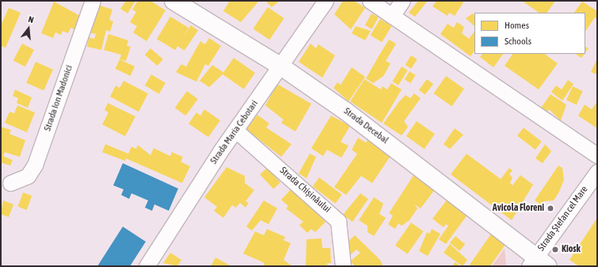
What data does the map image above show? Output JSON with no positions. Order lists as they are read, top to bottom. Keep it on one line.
{"streets":{"main road":["Strada Decebal"],"street":["Strada Ion Madonici","Strada Maria Cebotari","Strada Chișinăului","Strada Ștefan cel Mare"]},"crossings":[["Strada Decebal","Strada Maria Cebotari"],["Strada Decebal","Strada Ștefan cel Mare"],["Strada Maria Cebotari","Strada Chișinăului"]],"places":["Avicola Floreni","Kiosk"],"legend":["Homes","Schools"],"north":"top"}
